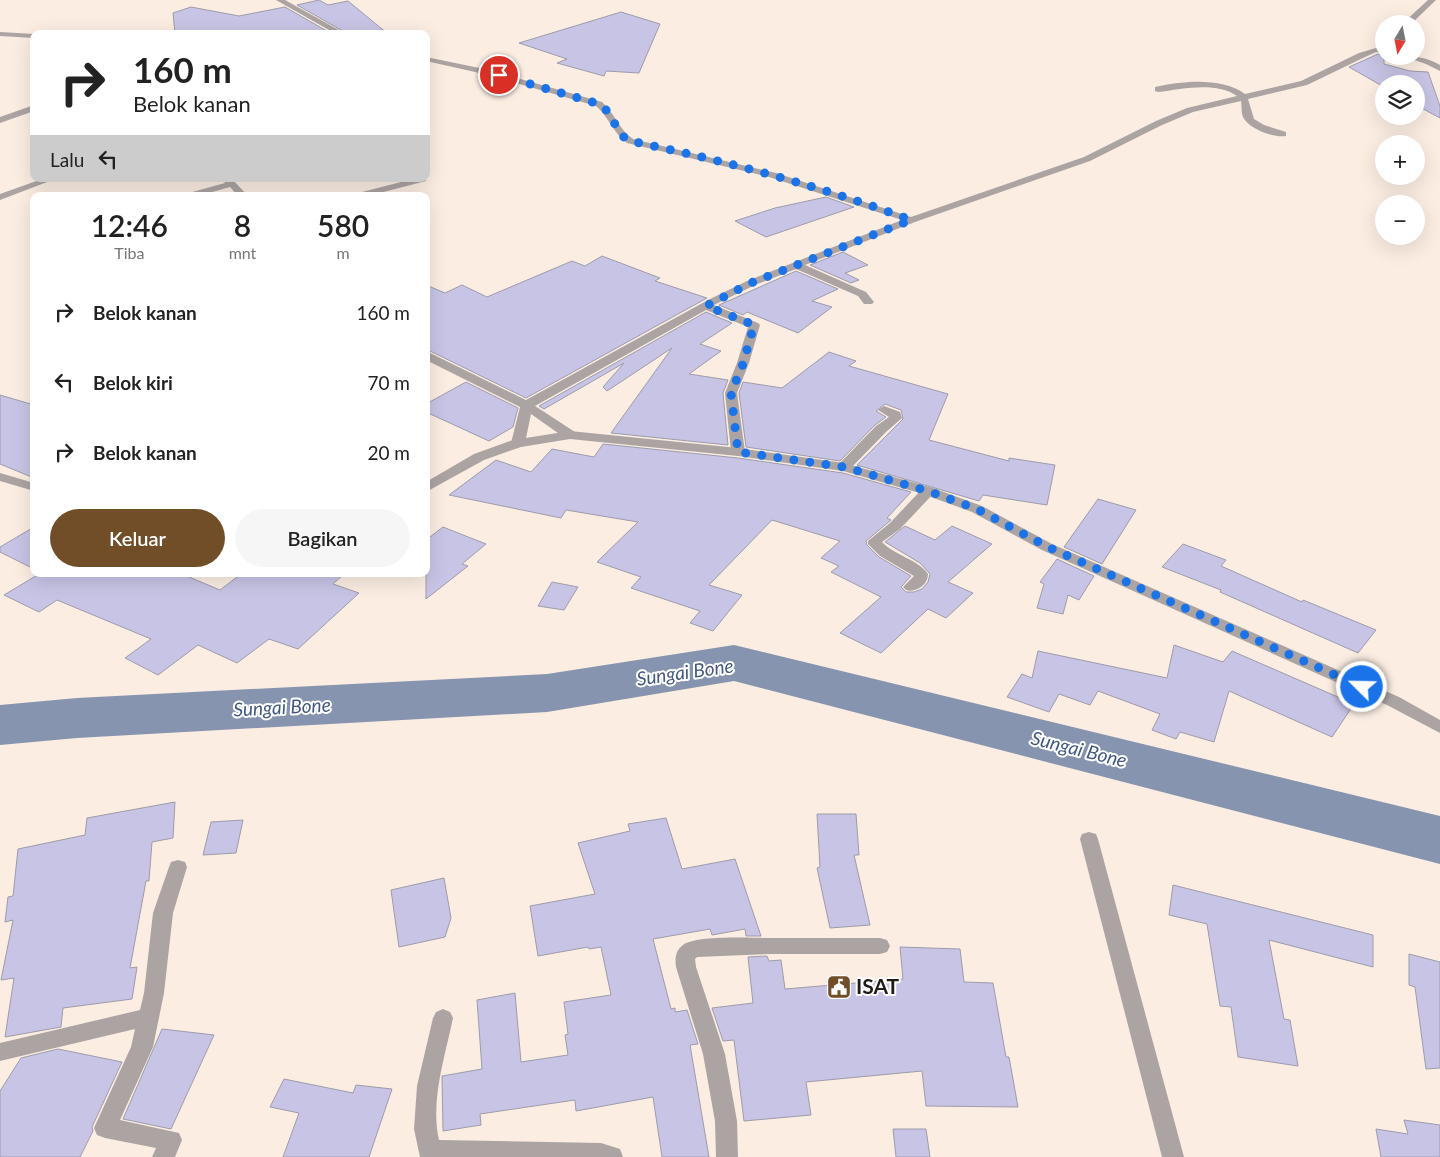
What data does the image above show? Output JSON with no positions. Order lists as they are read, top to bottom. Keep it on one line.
{"water":["Sungai Bone"],"places":{"public building":["ISAT"]},"north":"bottom","page":{"map_buttons":["+","−"],"turn":["160 m","Belok kanan"],"then":"Lalu","eta":["12:46","Tiba","8","mnt","580","m"],"list":[{"name":"Belok kanan","value":"160 m"},{"name":"Belok kiri","value":"70 m"},{"name":"Belok kanan","value":"20 m"}],"buttons":["Keluar","Bagikan"]}}
